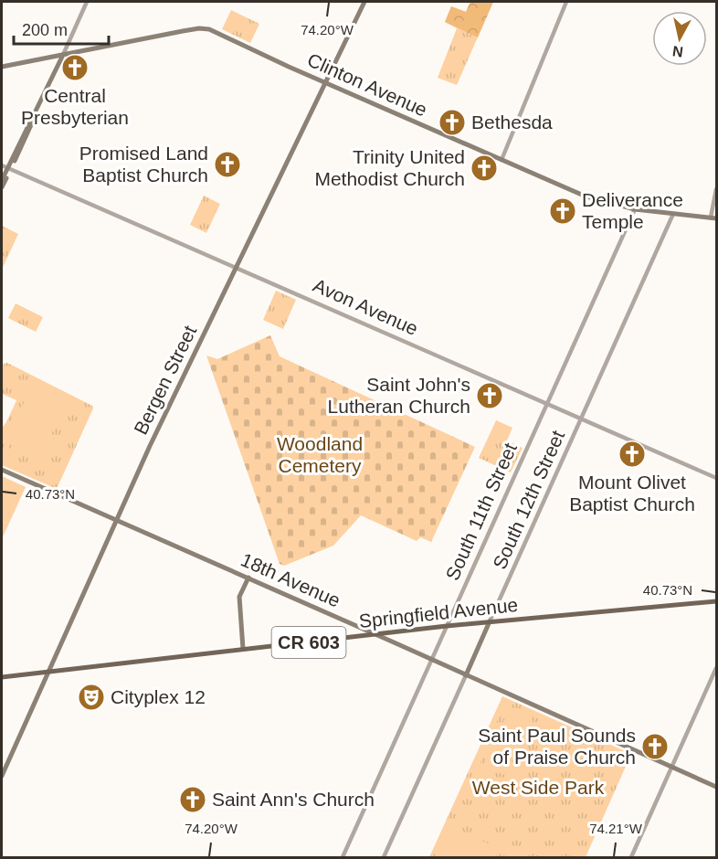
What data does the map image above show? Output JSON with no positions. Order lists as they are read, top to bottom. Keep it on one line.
{"streets":{"main road":["Clinton Avenue","Bergen Street","South 12th Street","18th Avenue","Springfield Avenue","CR 603"],"street":["Avon Avenue","South 11th Street"]},"crossings":[["Clinton Avenue","Bergen Street"],["Clinton Avenue","South 12th Street"],["Clinton Avenue","South 11th Street"],["Avon Avenue","Bergen Street"],["Avon Avenue","South 12th Street"],["Avon Avenue","South 11th Street"],["Bergen Street","18th Avenue"],["Bergen Street","Springfield Avenue"],["South 12th Street","18th Avenue"],["South 12th Street","Springfield Avenue"],["South 11th Street","18th Avenue"],["South 11th Street","Springfield Avenue"],["18th Avenue","Springfield Avenue"]],"parks":["Woodland Cemetery","West Side Park"],"places":{"church":["Central Presbyterian","Bethesda","Promised Land Baptist Church","Trinity United Methodist Church","Deliverance Temple","Saint John's Lutheran Church","Mount Olivet Baptist Church","Saint Paul Sounds of Praise Church","Saint Ann's Church"],"theatre":["Cityplex 12"]},"scale_bar":"200 m","north":"bottom","coordinates":["74.20°W","40.73°N","74.21°W"]}
